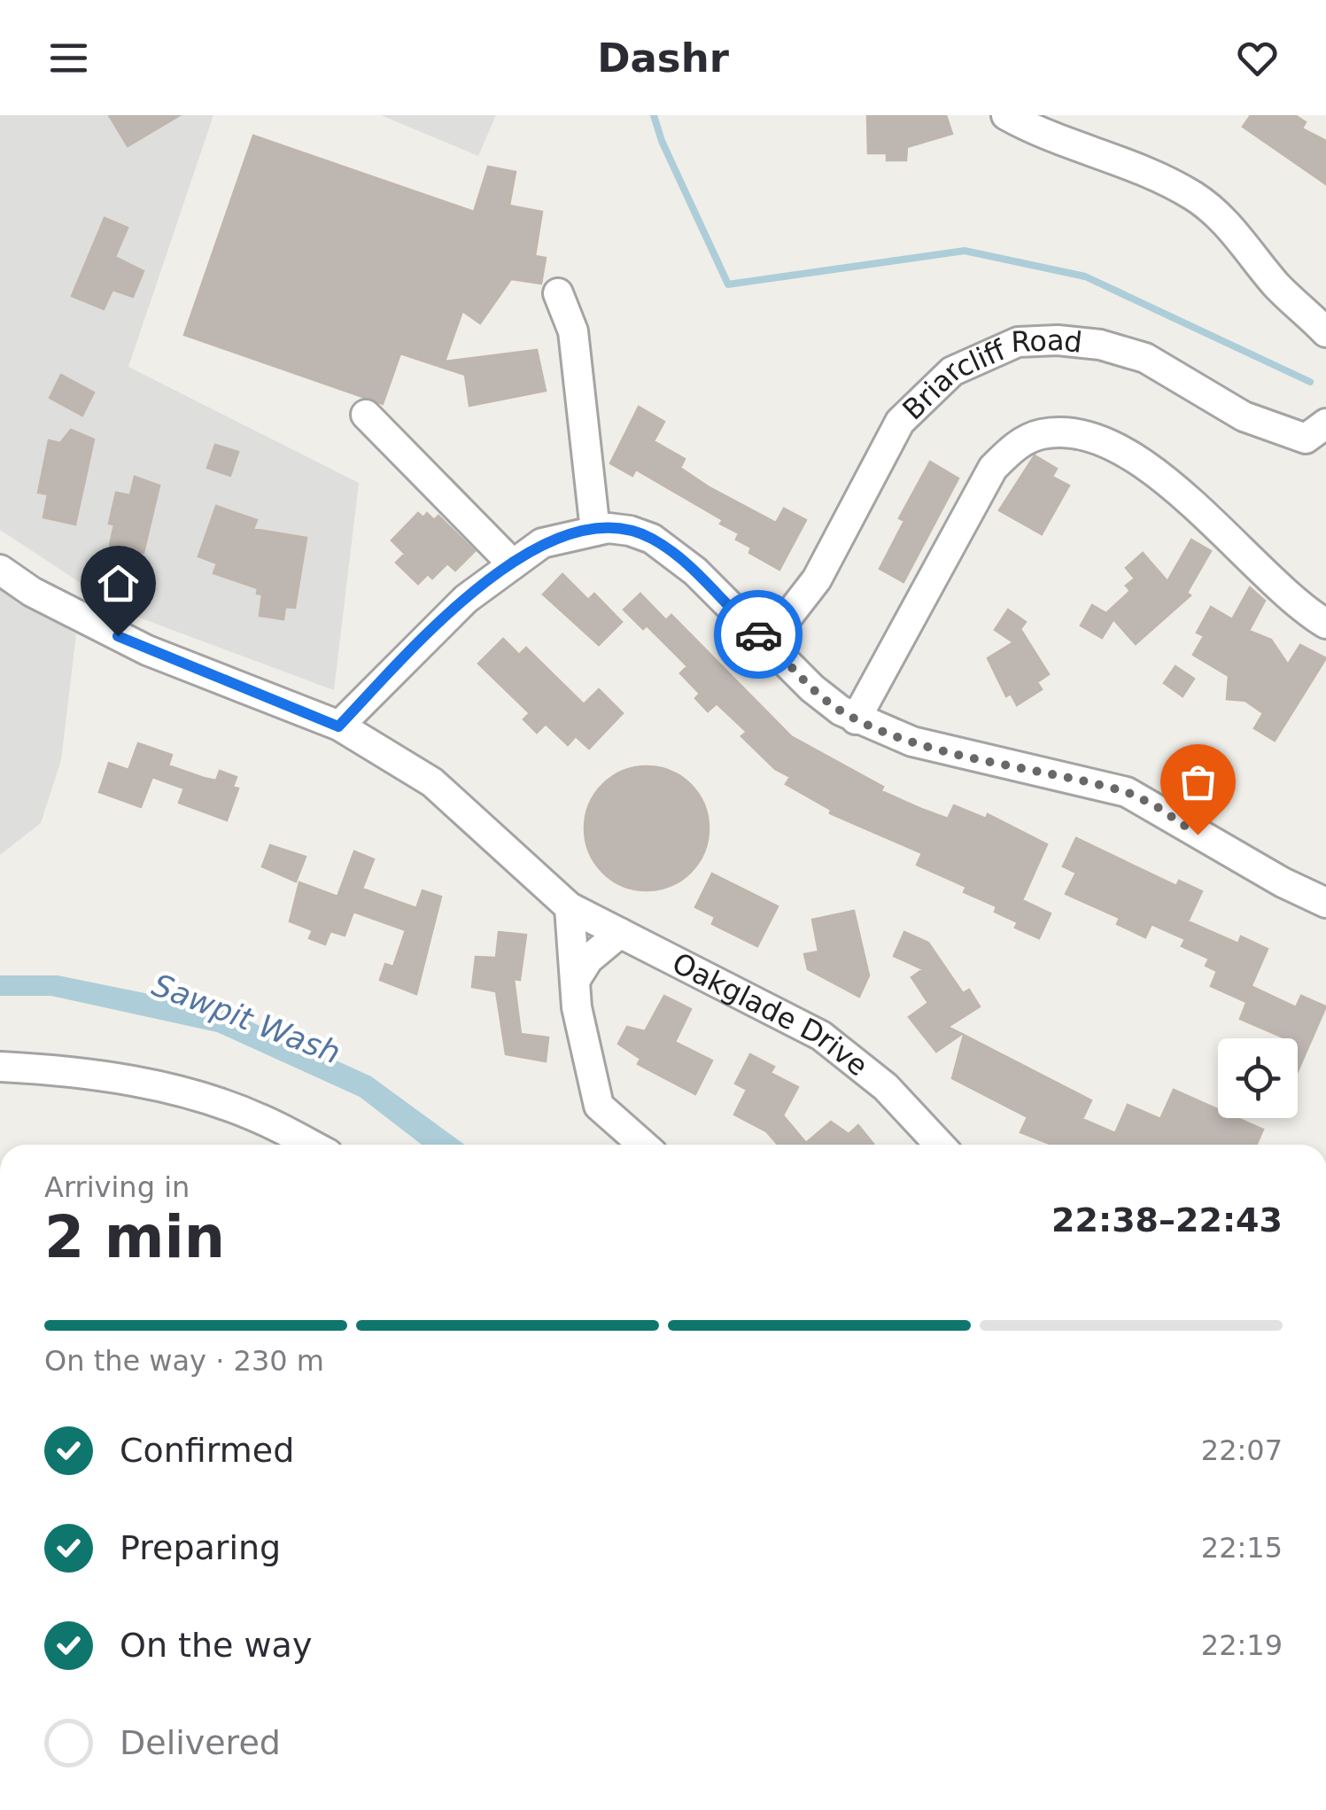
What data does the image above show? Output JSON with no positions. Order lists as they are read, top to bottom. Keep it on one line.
{"streets":{"street":["Briarcliff Road","Oakglade Drive"]},"water":["Sawpit Wash"],"page":{"header":"Dashr","heading":["2 min","Arriving in","22:38–22:43"],"bar":"On the way · 230 m","list":[["Confirmed","22:07"],["Preparing","22:15"],["On the way","22:19"],"Delivered"]}}
